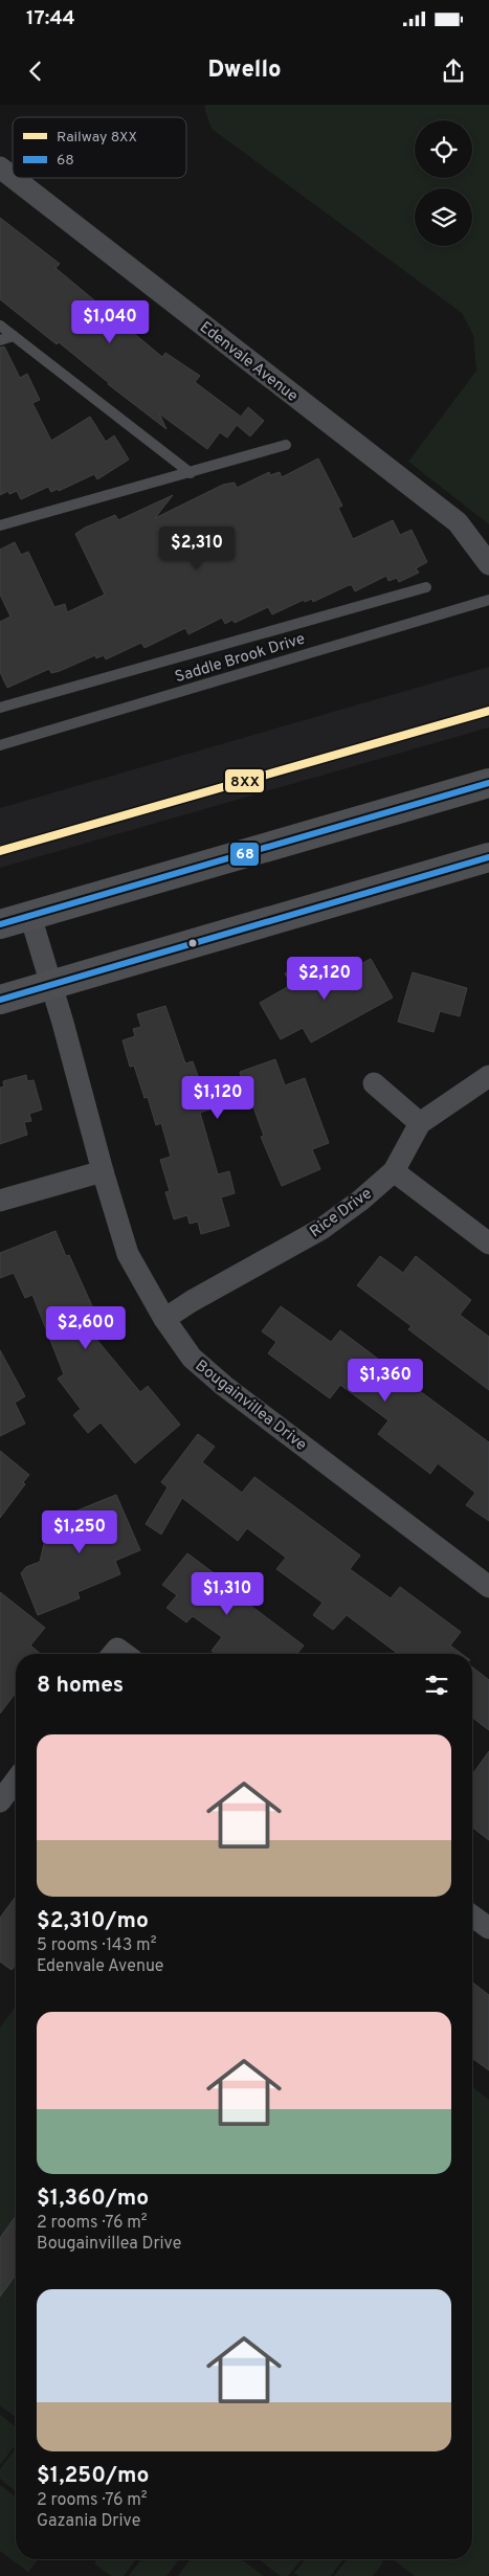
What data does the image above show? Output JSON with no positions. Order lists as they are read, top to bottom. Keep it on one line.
{"streets":{"street":["Edenvale Avenue","Rice Drive","Bougainvillea Drive"],"lane":["Saddle Brook Drive"]},"crossings":[["Rice Drive","Bougainvillea Drive"]],"lines":["rail line 8XX","transit line 68"],"legend":["Railway 8XX","68"],"page":{"status":"17:44","header":"Dwello","price":["$1,040","$2,310","$2,120","$1,120","$2,600","$1,360","$1,250","$1,310"],"heading":"8 homes","list":[{"name":"$2,310/mo","note":"5 rooms · 143 m² · Edenvale Avenue"},{"name":"$1,360/mo","note":"2 rooms · 76 m² · Bougainvillea Drive"},{"name":"$1,250/mo","note":"2 rooms · 76 m² · Gazania Drive"}]}}
